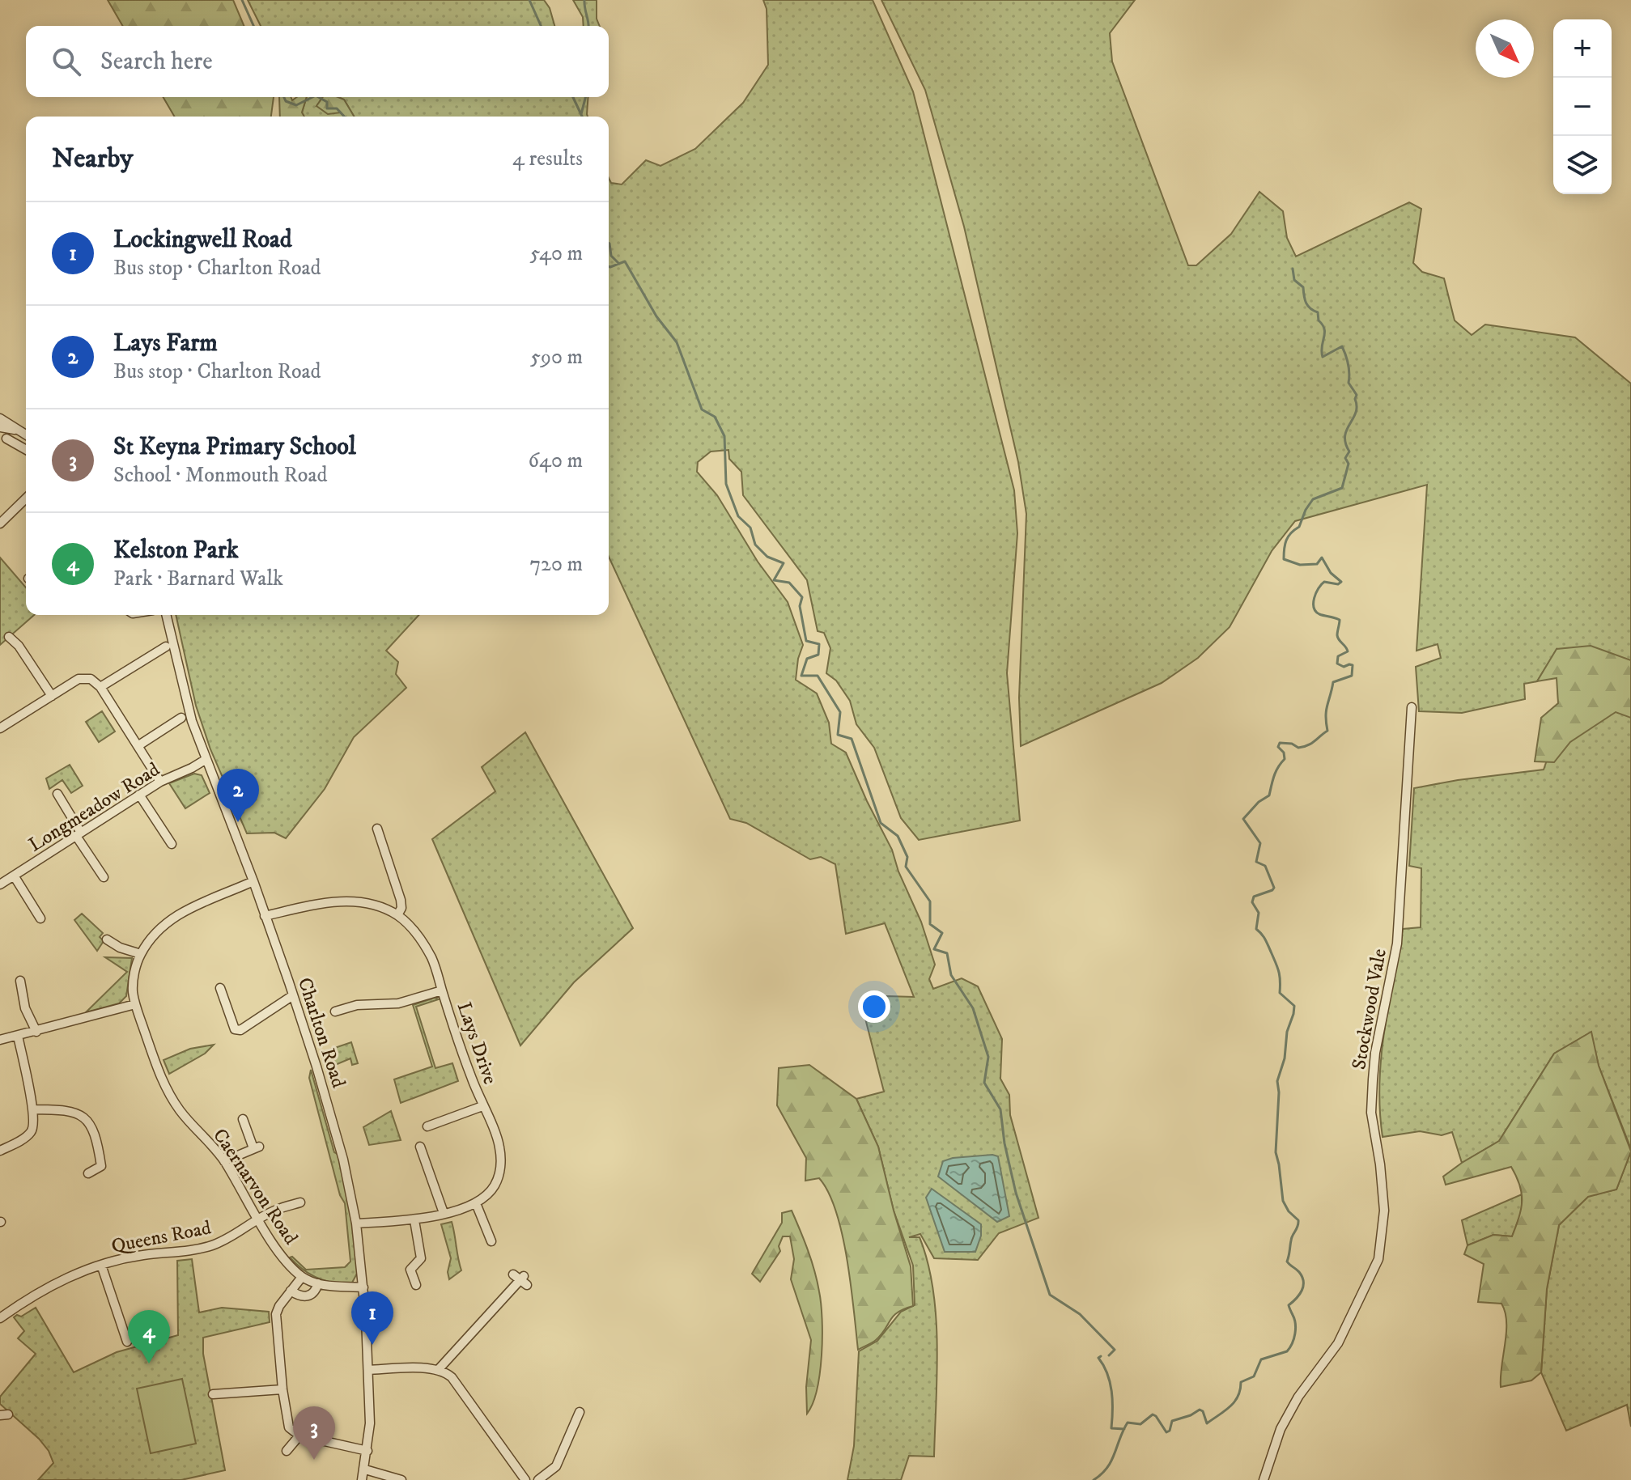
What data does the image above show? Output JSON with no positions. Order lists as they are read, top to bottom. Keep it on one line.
{"streets":{"street":["Longmeadow Road","Stockwood Vale","Charlton Road","Lays Drive","Caernarvon Road","Queens Road"]},"crossings":[["Longmeadow Road","Charlton Road"],["Charlton Road","Lays Drive"],["Charlton Road","Caernarvon Road"],["Caernarvon Road","Queens Road"]],"north":"bottom right","page":{"map_buttons":["+","−"],"search":"Search here","heading":["Nearby","4 results"],"list":[{"mark":"1","name":"Lockingwell Road","note":"Bus stop · Charlton Road","value":"540 m"},{"mark":"2","name":"Lays Farm","note":"Bus stop · Charlton Road","value":"590 m"},{"mark":"3","name":"St Keyna Primary School","note":"School · Monmouth Road","value":"640 m"},{"mark":"4","name":"Kelston Park","note":"Park · Barnard Walk","value":"720 m"}],"pins":["2","1","4","3"]}}
